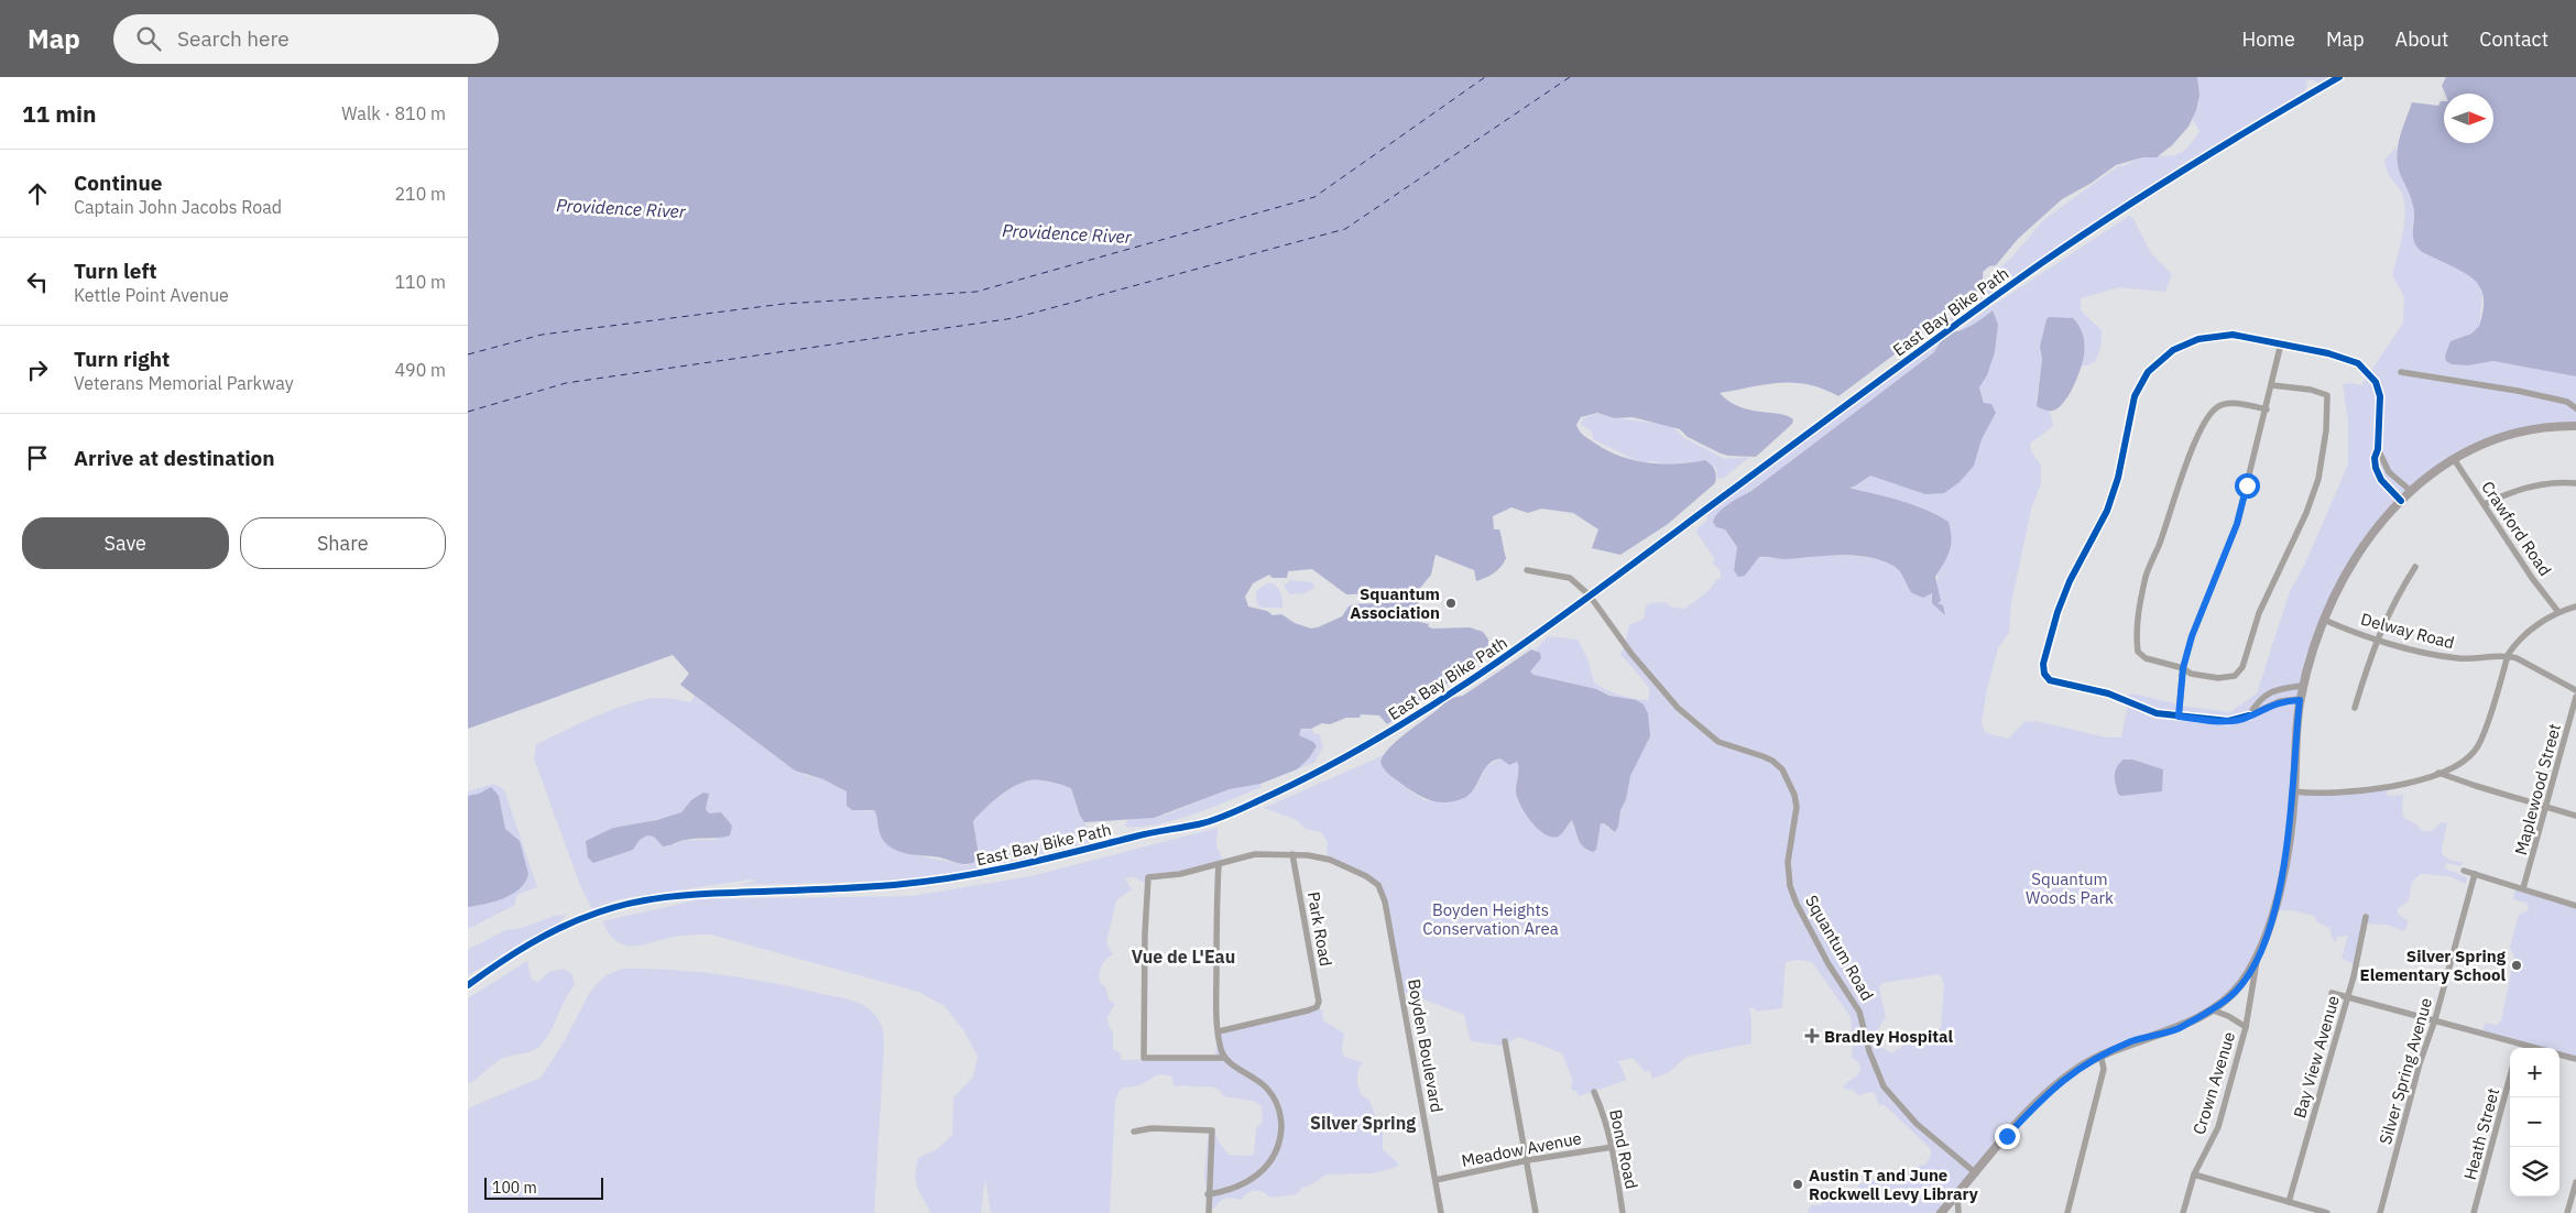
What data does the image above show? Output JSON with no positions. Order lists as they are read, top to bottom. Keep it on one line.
{"streets":{"street":["Crawford Road","Delway Road","Maplewood Street","Park Road","Squantum Road","Boyden Boulevard","Bay View Avenue","Silver Spring Avenue","Crown Avenue","Heath Street","Meadow Avenue","Bond Road"],"cycle path":["East Bay Bike Path"]},"crossings":[["Park Road","Boyden Boulevard"],["Boyden Boulevard","Meadow Avenue"],["Meadow Avenue","Bond Road"]],"districts":["Vue de L'Eau","Silver Spring"],"water":["Providence River"],"parks":["Squantum Woods Park","Boyden Heights Conservation Area"],"places":{"other":["Squantum Association","Silver Spring Elementary School","Austin T and June Rockwell Levy Library"],"health":["Bradley Hospital"]},"scale_bar":"100 m","north":"right","page":{"header":"Map","search":"Search here","nav":["Home","Map","About","Contact"],"heading":["11 min","Walk · 810 m"],"list":[["Continue","Captain John Jacobs Road","210 m"],["Turn left","Kettle Point Avenue","110 m"],["Turn right","Veterans Memorial Parkway","490 m"],"Arrive at destination"],"buttons":["Save","Share"],"map_buttons":["+","−"],"scale":"100 m"}}
